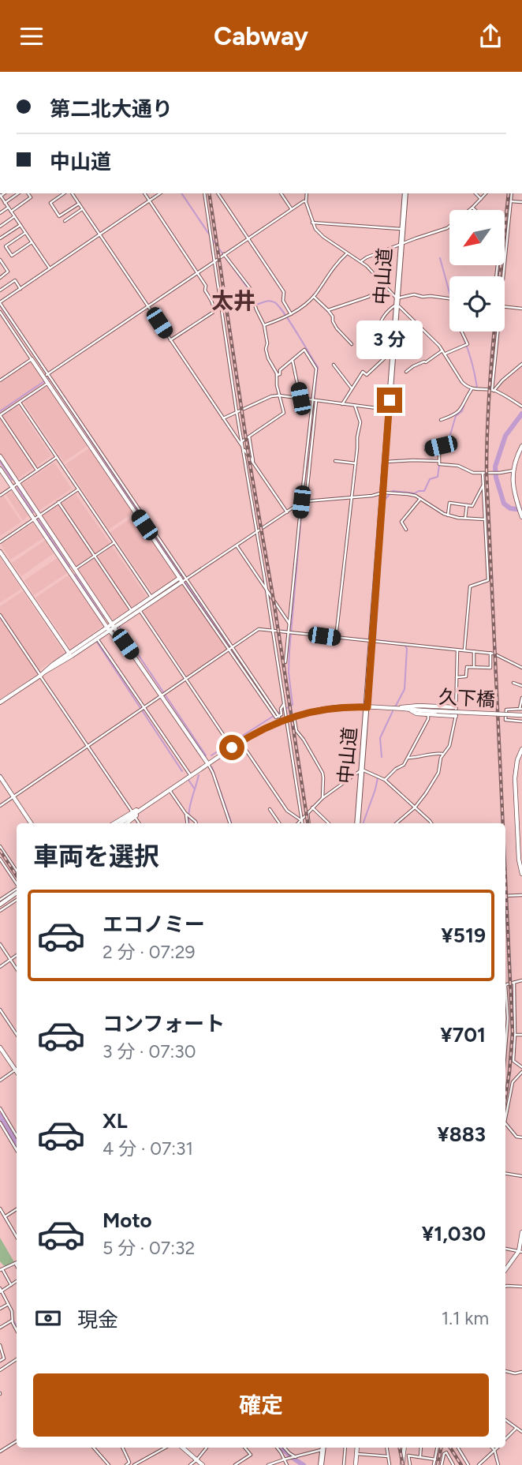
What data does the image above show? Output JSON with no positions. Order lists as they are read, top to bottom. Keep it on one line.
{"streets":{"highway":["中山道"],"street":["久下橋"]},"districts":["太井"],"north":"bottom left","page":{"header":"Cabway","banner":["第二北大通り","中山道"],"bubble":"3 分","heading":"車両を選択","list":[{"name":"エコノミー","note":"2 分 · 07:29","value":"¥519"},{"name":"コンフォート","note":"3 分 · 07:30","value":"¥701"},{"name":"XL","note":"4 分 · 07:31","value":"¥883"},{"name":"Moto","note":"5 分 · 07:32","value":"¥1,030"}],"pay":["現金","1.1 km"],"buttons":"確定"}}
